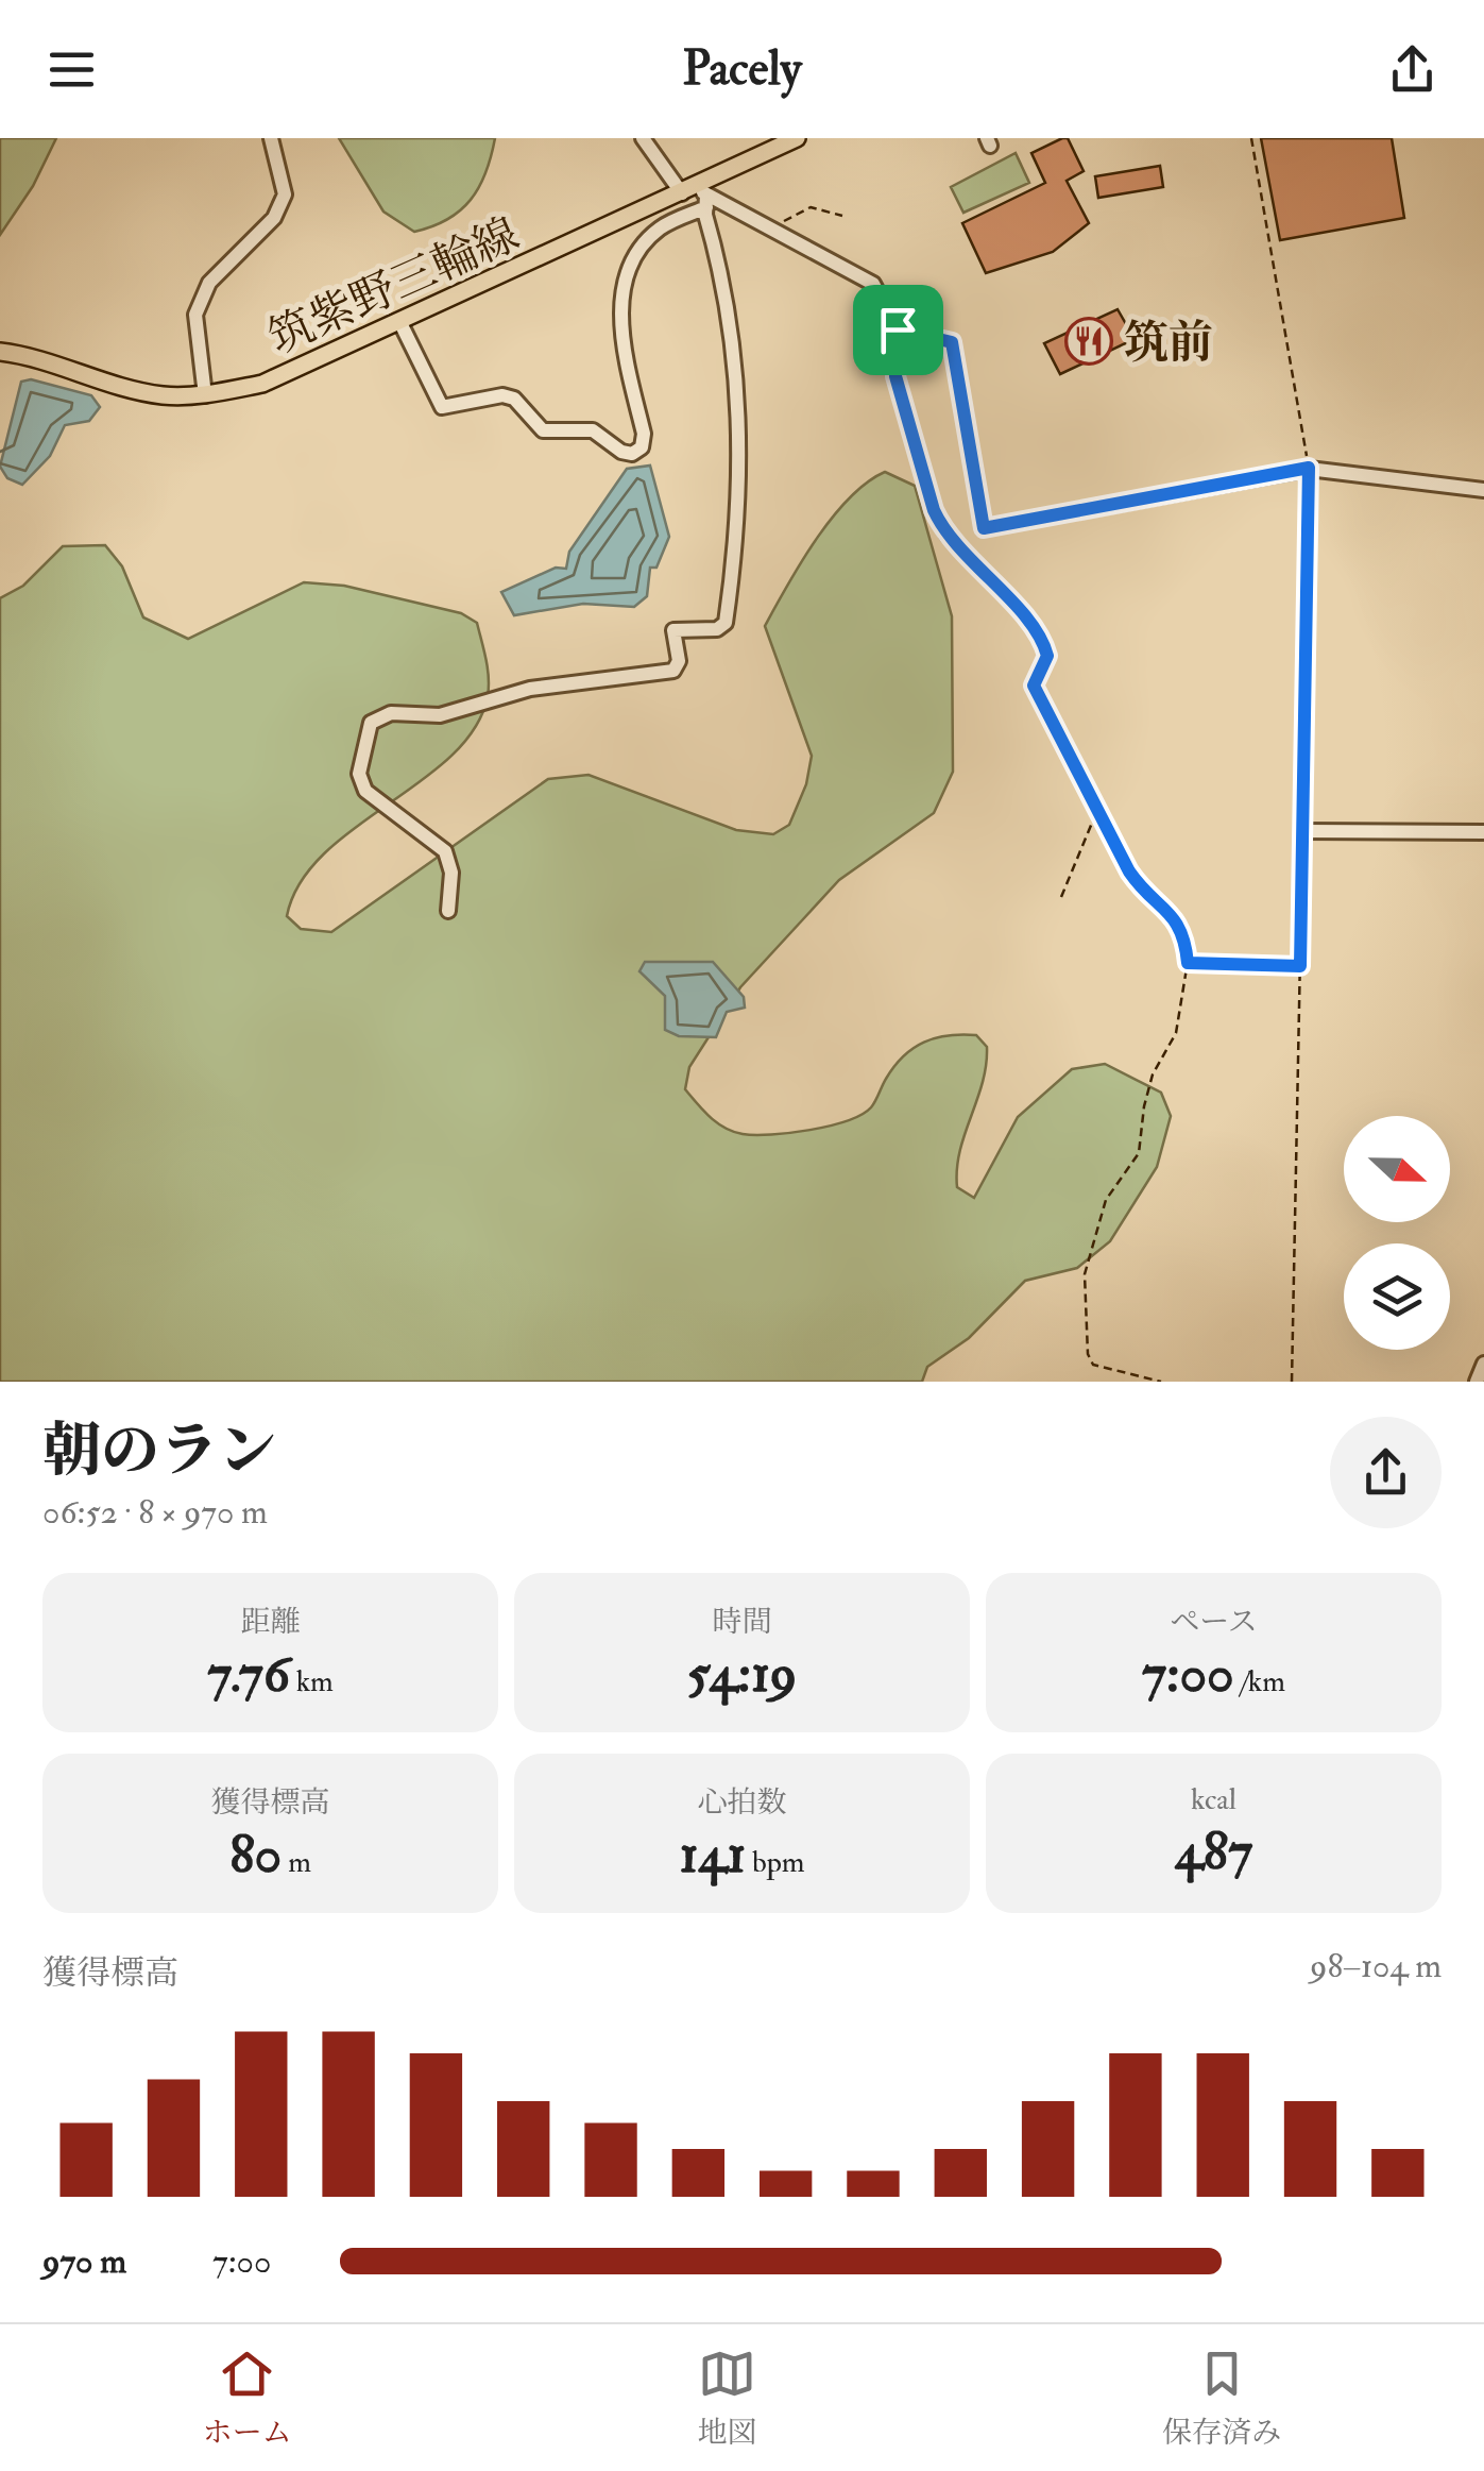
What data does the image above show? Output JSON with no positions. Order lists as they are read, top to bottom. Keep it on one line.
{"streets":{"main road":["筑紫野三輪線"]},"places":{"restaurant":["筑前"]},"north":"right","page":{"header":"Pacely","heading":["朝のラン","06:52 · 8 × 970 m"],"stats":[["距離","7.76 km"],["時間","54:19"],["ペース","7:00 /km"],["獲得標高","80 m"],["心拍数","141 bpm"],["kcal","487"]],"chart":["獲得標高","98–104 m"],"list":[{"name":"970 m","note":"7:00"}],"tabs":["ホーム","地図","保存済み"]}}
